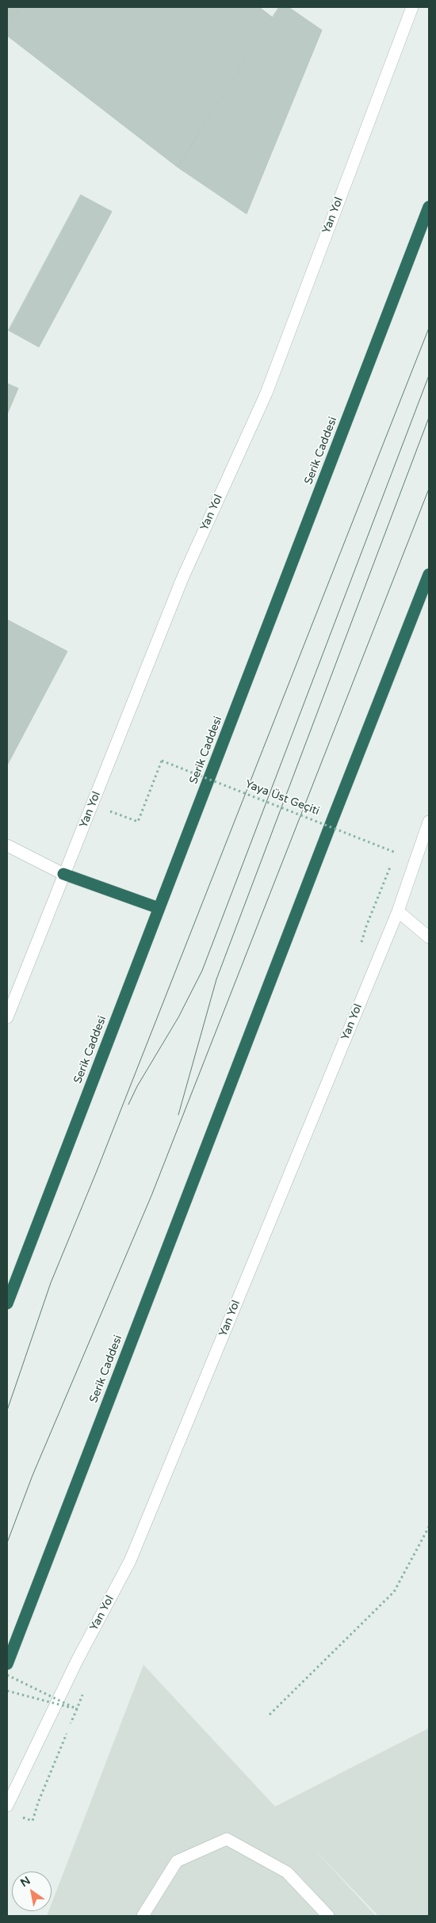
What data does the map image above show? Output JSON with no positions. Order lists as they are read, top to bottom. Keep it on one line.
{"streets":{"highway":["Serik Caddesi"],"street":["Yan Yol"],"path":["Yaya Üst Geçiti"]},"crossings":[["Yan Yol","Yaya Üst Geçiti"]],"north":"top left"}
